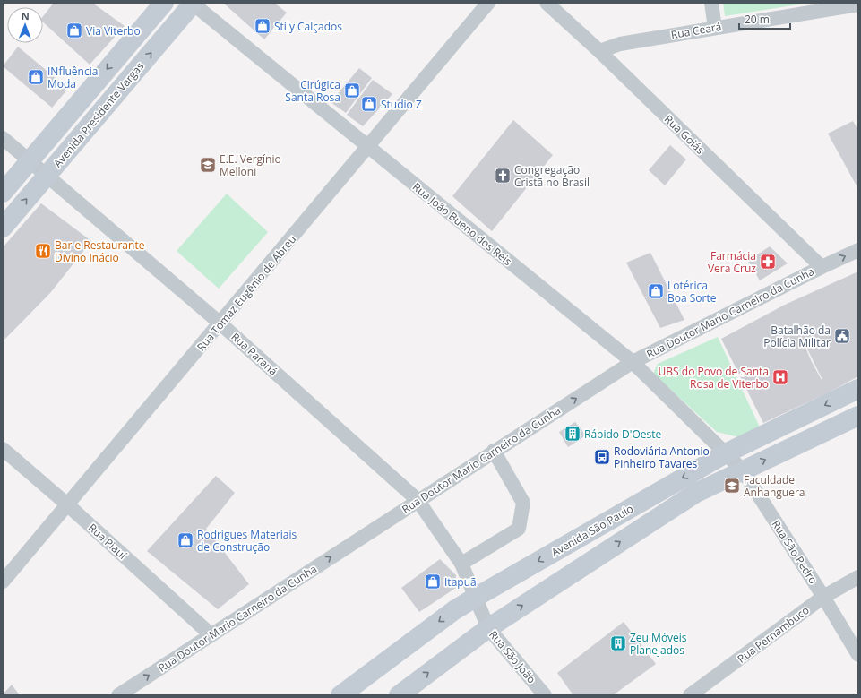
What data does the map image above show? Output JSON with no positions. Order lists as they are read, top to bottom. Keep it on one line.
{"streets":{"main road":["Avenida Presidente Vargas","Avenida São Paulo"],"street":["Rua Ceará","Rua Goiás","Rua João Bueno dos Reis","Rua Tomaz Eugênio de Abreu","Rua Doutor Mario Carneiro da Cunha","Rua Paraná","Rua Piauí","Rua São Pedro","Rua Pernambuco","Rua São João"]},"crossings":[["Rua Ceará","Rua Goiás"],["Avenida Presidente Vargas","Rua João Bueno dos Reis"],["Avenida Presidente Vargas","Rua Paraná"],["Rua Goiás","Rua Doutor Mario Carneiro da Cunha"],["Rua João Bueno dos Reis","Rua Tomaz Eugênio de Abreu"],["Rua João Bueno dos Reis","Rua Doutor Mario Carneiro da Cunha"],["Rua João Bueno dos Reis","Avenida São Paulo"],["Rua João Bueno dos Reis","Rua São Pedro"],["Rua Tomaz Eugênio de Abreu","Rua Paraná"],["Rua Tomaz Eugênio de Abreu","Rua Piauí"],["Rua Doutor Mario Carneiro da Cunha","Rua Paraná"],["Rua Doutor Mario Carneiro da Cunha","Rua Piauí"],["Rua Paraná","Avenida São Paulo"],["Rua Paraná","Rua São João"],["Avenida São Paulo","Rua São Pedro"],["Avenida São Paulo","Rua São João"],["Rua São Pedro","Rua Pernambuco"]],"one_way":["Rua Doutor Mario Carneiro da Cunha"],"places":{"shop":["Stily Calçados","Via Viterbo","INfluência Moda","Cirúgica Santa Rosa","Studio Z","Lotérica Boa Sorte","Rodrigues Materiais de Construção","Itapuã"],"school or university":["E.E. Vergínio Melloni","Faculdade Anhanguera"],"church":["Congregação Cristã no Brasil"],"restaurant":["Bar e Restaurante Divino Inácio"],"pharmacy":["Farmácia Vera Cruz"],"public building":["Batalhão da Polícia Militar"],"hospital":["UBS do Povo de Santa Rosa de Viterbo"],"building":["Rápido D'Oeste","Zeu Móveis Planejados"],"bus stop":["Rodoviária Antonio Pinheiro Tavares"]},"scale_bar":"20 m","north":"top"}
